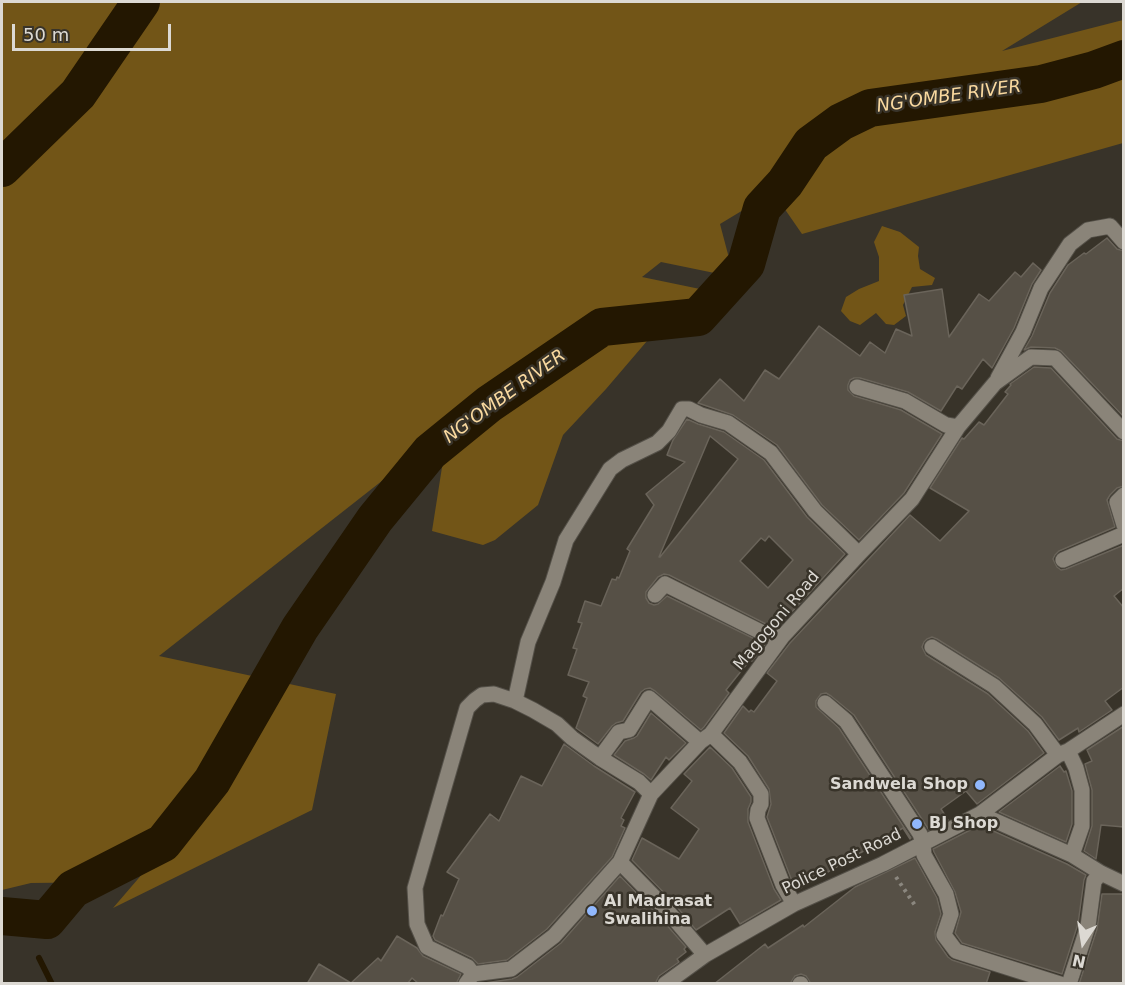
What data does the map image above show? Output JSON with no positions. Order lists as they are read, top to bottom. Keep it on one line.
{"streets":{"street":["Magogoni Road","Police Post Road"]},"water":["NG'OMBE RIVER"],"places":["Sandwela Shop","BJ Shop","Al Madrasat Swalihina"],"scale_bar":"50 m","north":"bottom"}
